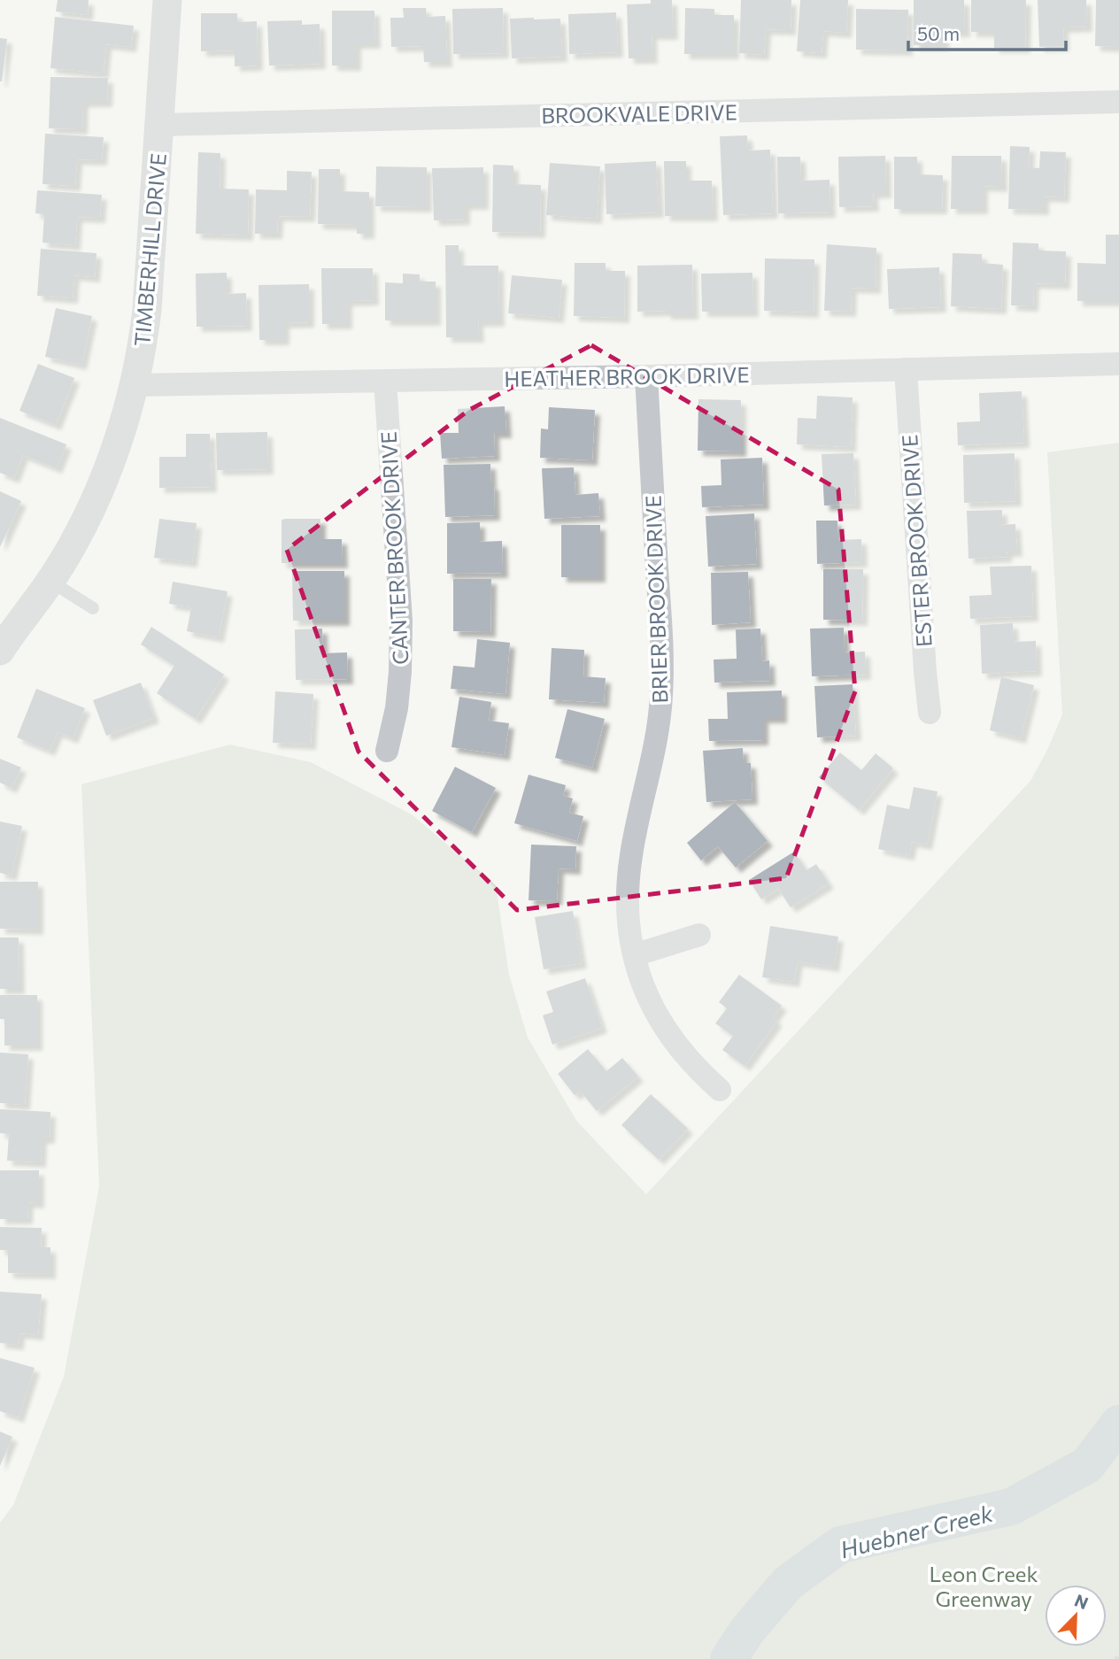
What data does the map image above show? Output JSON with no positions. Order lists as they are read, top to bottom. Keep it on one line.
{"streets":{"street":["BROOKVALE DRIVE","TIMBERHILL DRIVE","HEATHER BROOK DRIVE","ESTER BROOK DRIVE","CANTER BROOK DRIVE","BRIER BROOK DRIVE"]},"crossings":[["BROOKVALE DRIVE","TIMBERHILL DRIVE"],["TIMBERHILL DRIVE","HEATHER BROOK DRIVE"],["HEATHER BROOK DRIVE","ESTER BROOK DRIVE"],["HEATHER BROOK DRIVE","CANTER BROOK DRIVE"],["HEATHER BROOK DRIVE","BRIER BROOK DRIVE"]],"water":["Huebner Creek"],"parks":["Leon Creek Greenway"],"scale_bar":"50 m","north":"top right"}
